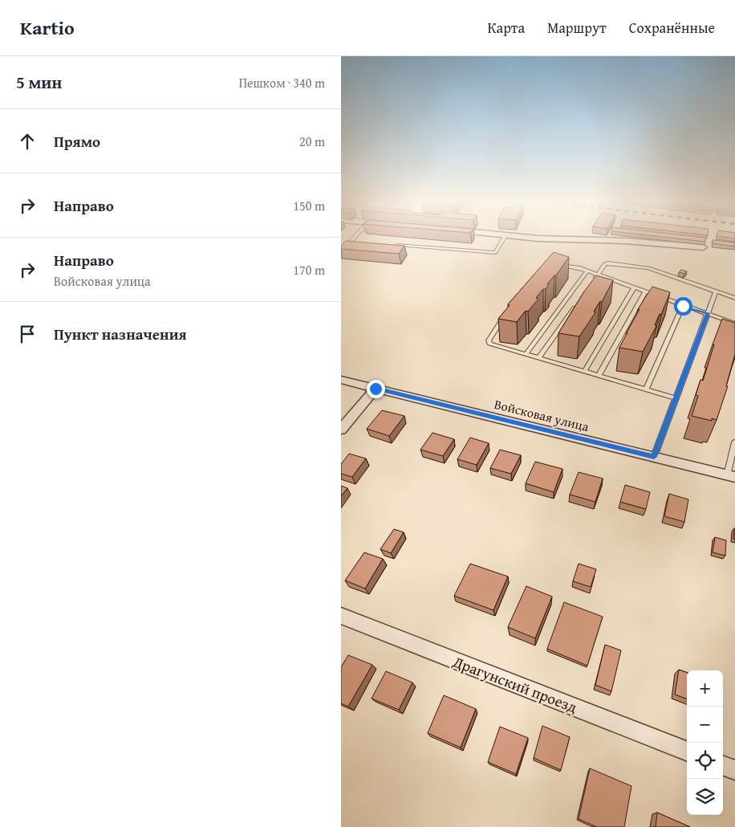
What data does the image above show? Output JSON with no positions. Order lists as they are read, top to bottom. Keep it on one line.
{"streets":{"street":["Войсковая улица","Драгунский проезд"]},"page":{"header":"Kartio","nav":["Карта","Маршрут","Сохранённые"],"heading":["5 мин","Пешком · 340 m"],"list":[["Прямо","20 m"],["Направо","150 m"],["Направо","Войсковая улица","170 m"],"Пункт назначения"],"map_buttons":["+","−"]}}
